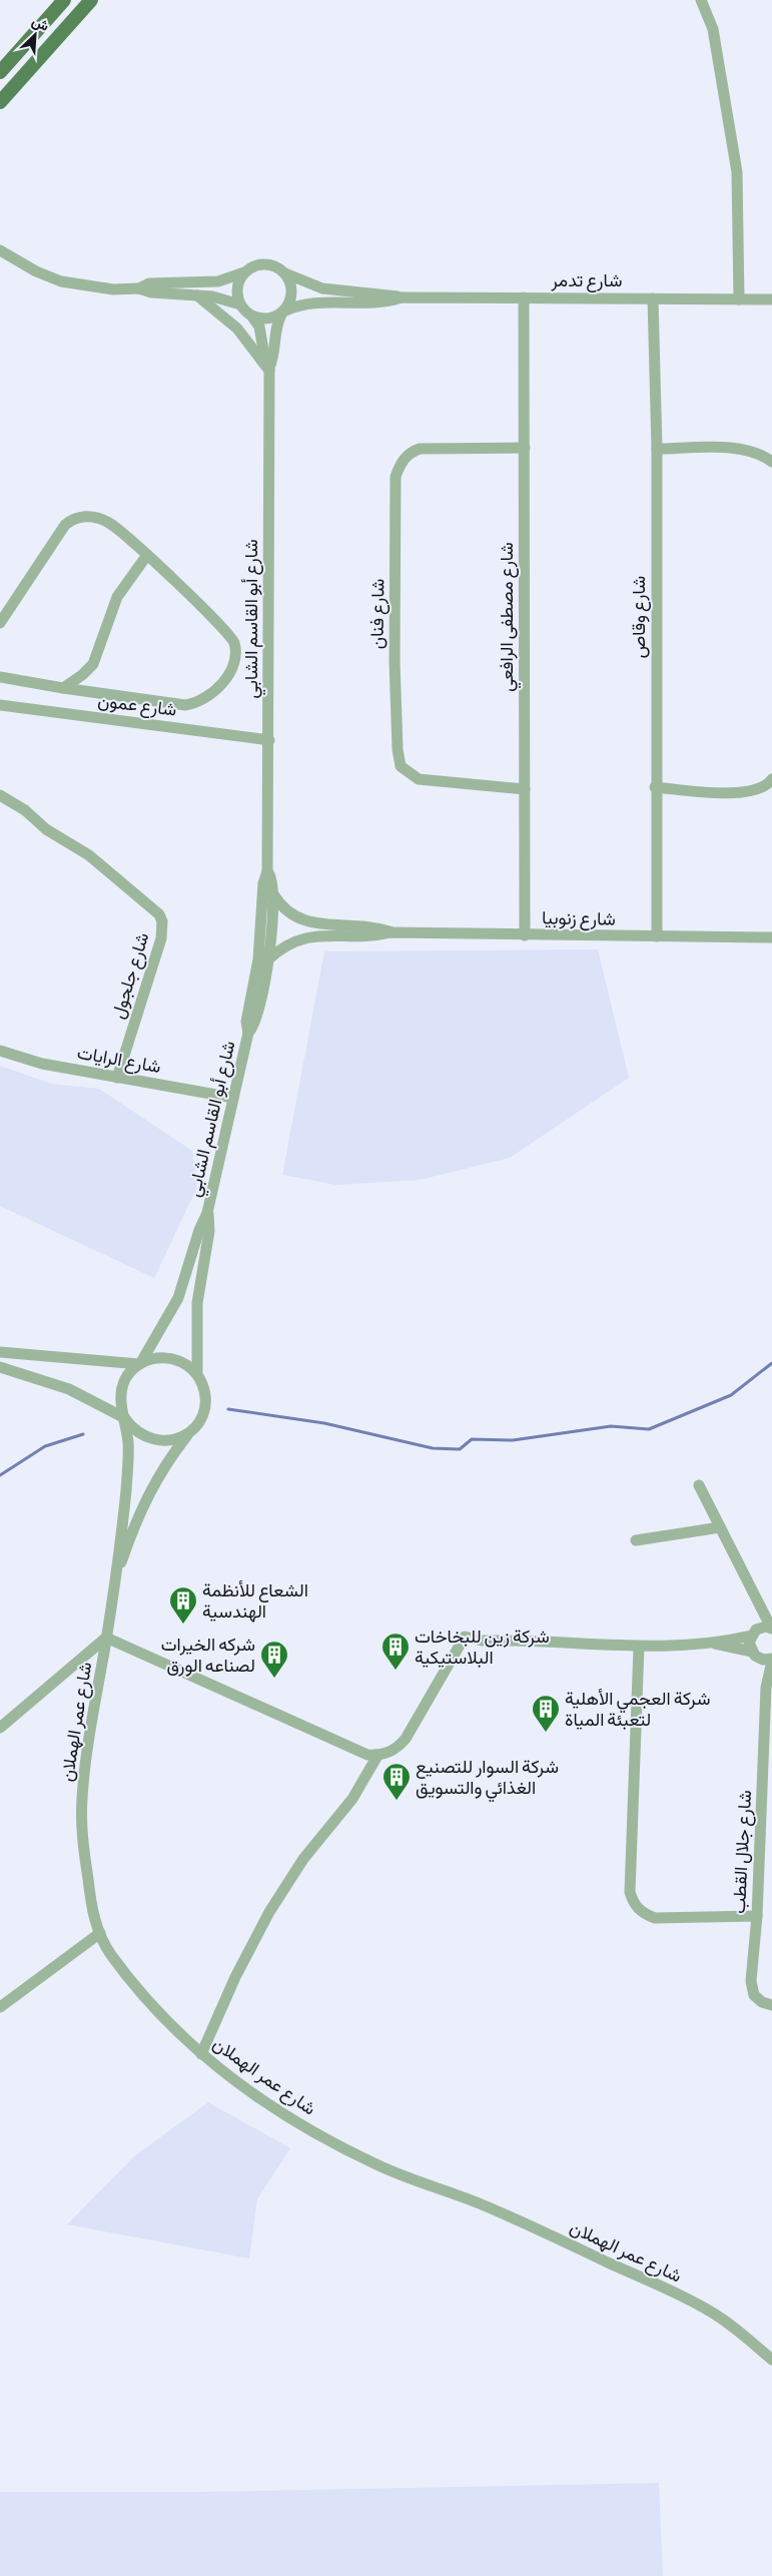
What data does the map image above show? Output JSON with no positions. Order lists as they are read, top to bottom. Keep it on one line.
{"streets":{"street":["شارع تدمر","شارع فنان","شارع مصطفى الرافعي","شارع وقاص","شارع أبو القاسم الشابي","شارع عمون","شارع زنوبيا","شارع جلجول","شارع الرايات","شارع عمر الهملان","شارع جلال القطب"]},"crossings":[["شارع تدمر","شارع مصطفى الرافعي"],["شارع تدمر","شارع وقاص"],["شارع تدمر","شارع أبو القاسم الشابي"],["شارع فنان","شارع مصطفى الرافعي"],["شارع مصطفى الرافعي","شارع زنوبيا"],["شارع وقاص","شارع زنوبيا"],["شارع أبو القاسم الشابي","شارع عمون"],["شارع أبو القاسم الشابي","شارع زنوبيا"],["شارع أبو القاسم الشابي","شارع الرايات"],["شارع أبو القاسم الشابي","شارع عمر الهملان"],["شارع جلجول","شارع الرايات"]],"places":{"building":["الشعاع للأنظمة الهندسية","شركة زين للبخاخات البلاستيكية","شركه الخيرات لصناعه الورق","شركة العجمي الأهلية لتعبئة المياة","شركة السوار للتصنيع الغذائي والتسويق"]},"north":"top right"}
